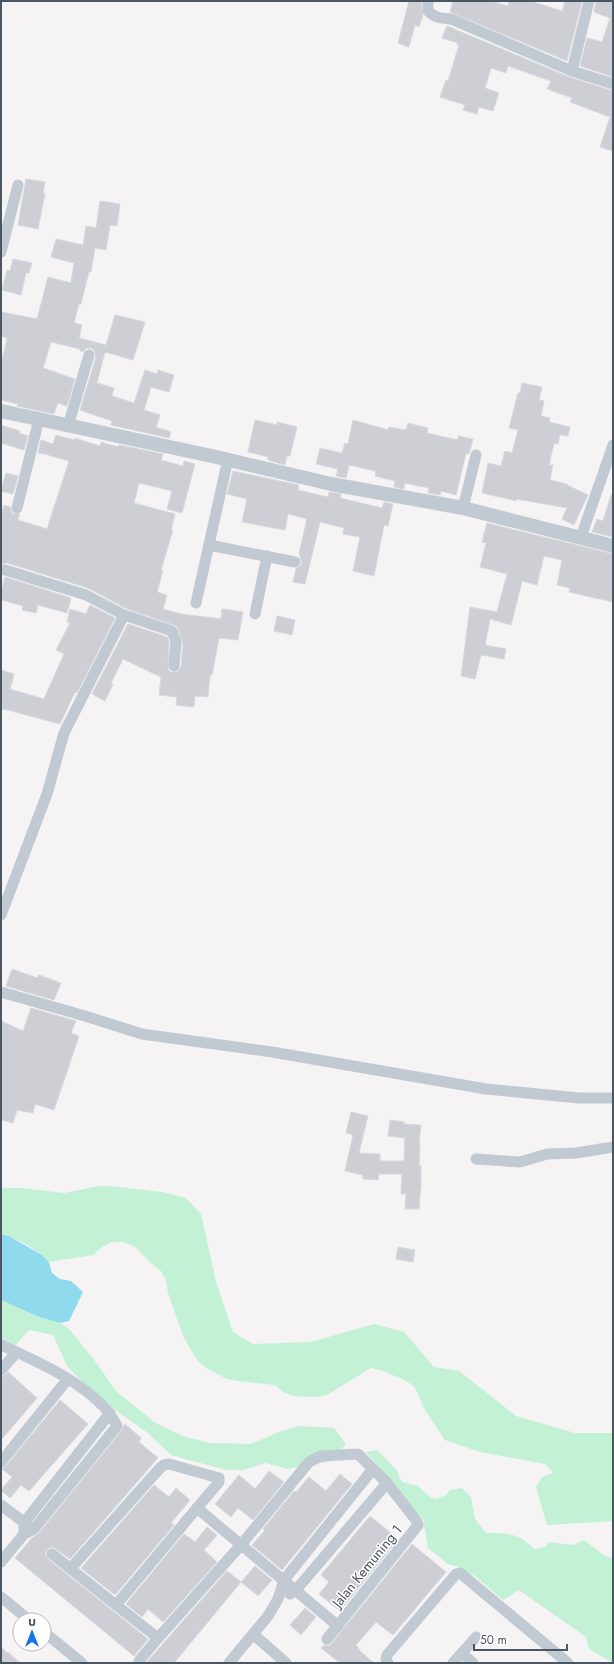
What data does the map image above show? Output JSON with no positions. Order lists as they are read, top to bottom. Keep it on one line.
{"streets":{"street":["Jalan Kemuning 1"]},"scale_bar":"50 m","north":"top"}
